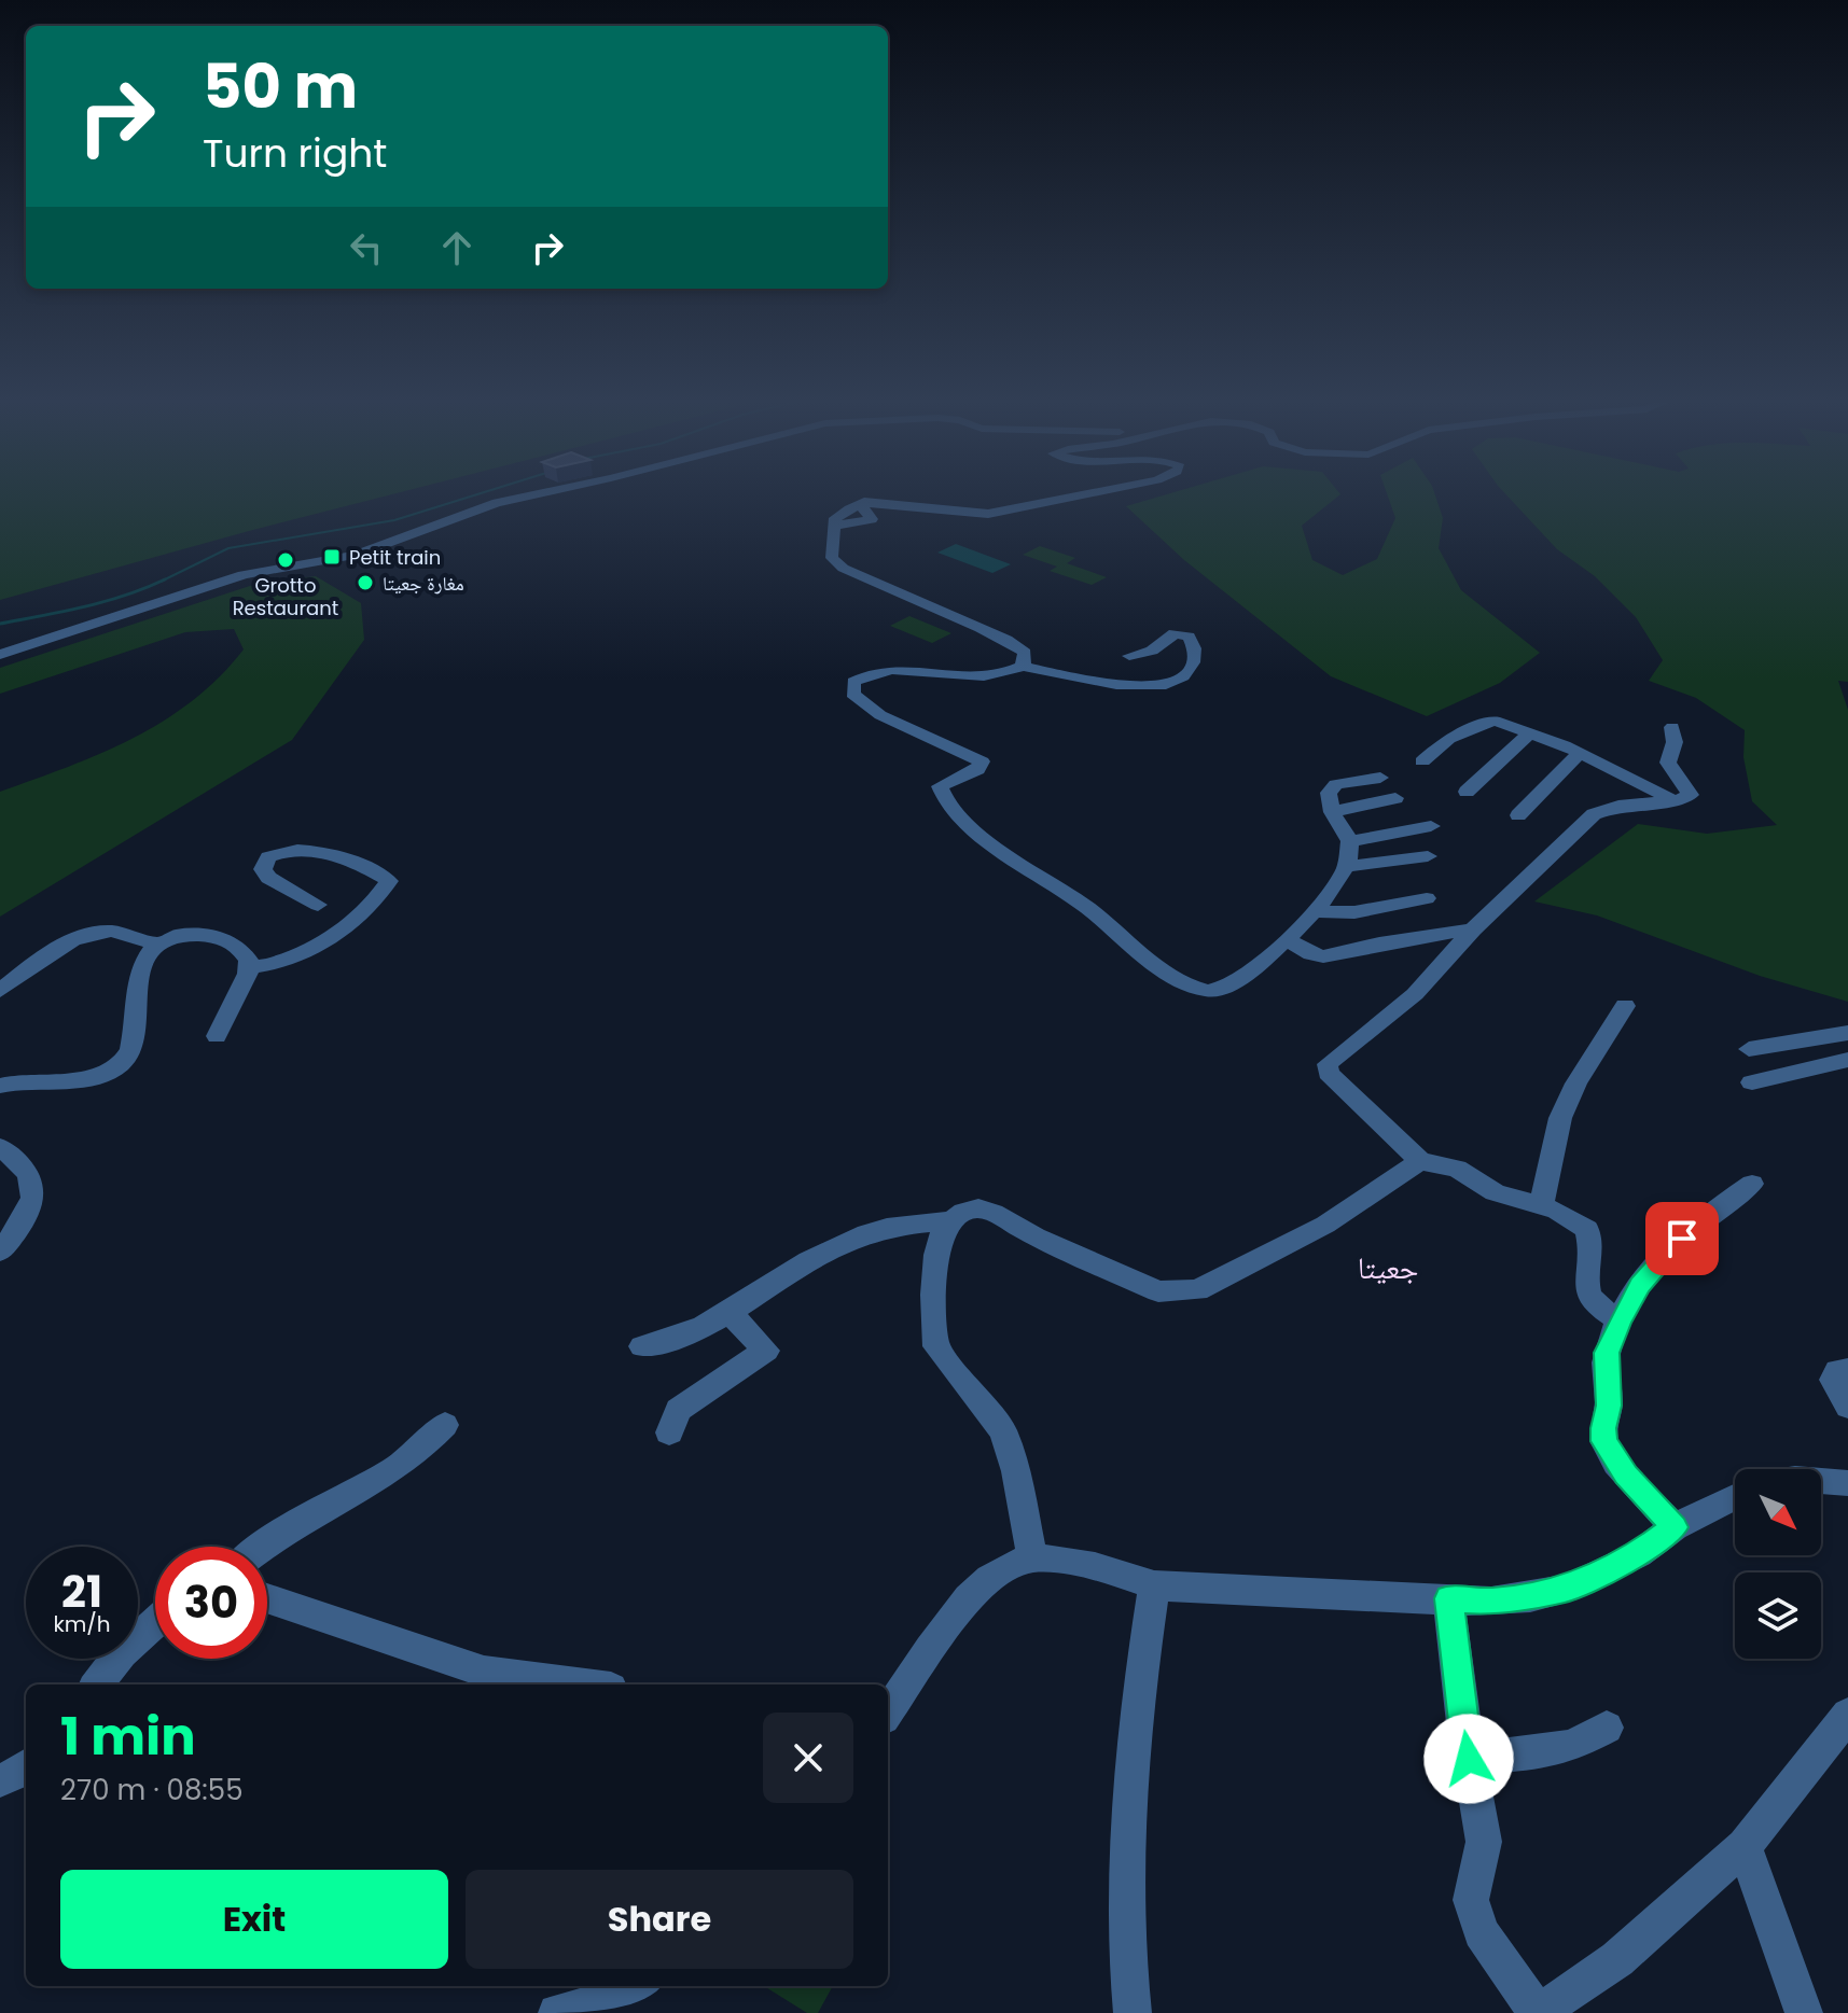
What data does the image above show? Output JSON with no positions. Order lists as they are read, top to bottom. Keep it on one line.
{"districts":["جعيتا"],"places":{"transit":["Petit train"],"other":["Grotto Restaurant","مغارة جعيتا"]},"north":"bottom right","page":{"turn":["50 m","Turn right"],"speed":"21 km/h","limit":"30","heading":["1 min","270 m · 08:55"],"buttons":["Exit","Share"]}}
